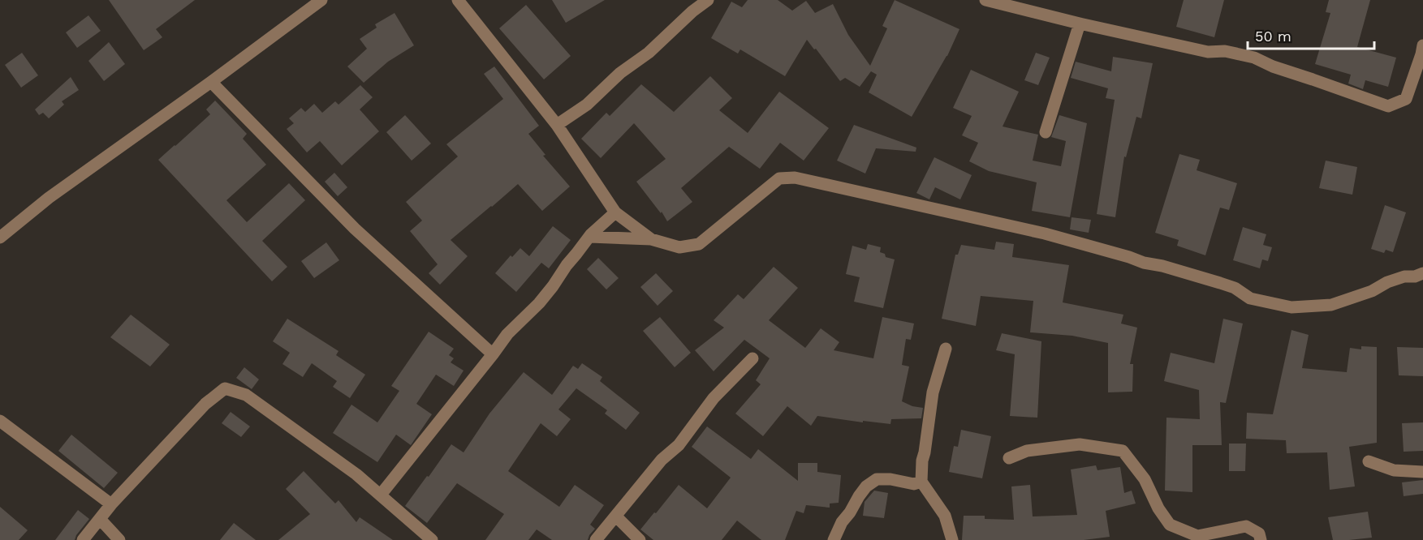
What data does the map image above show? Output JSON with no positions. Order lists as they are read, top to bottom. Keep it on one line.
{"scale_bar":"50 m"}
